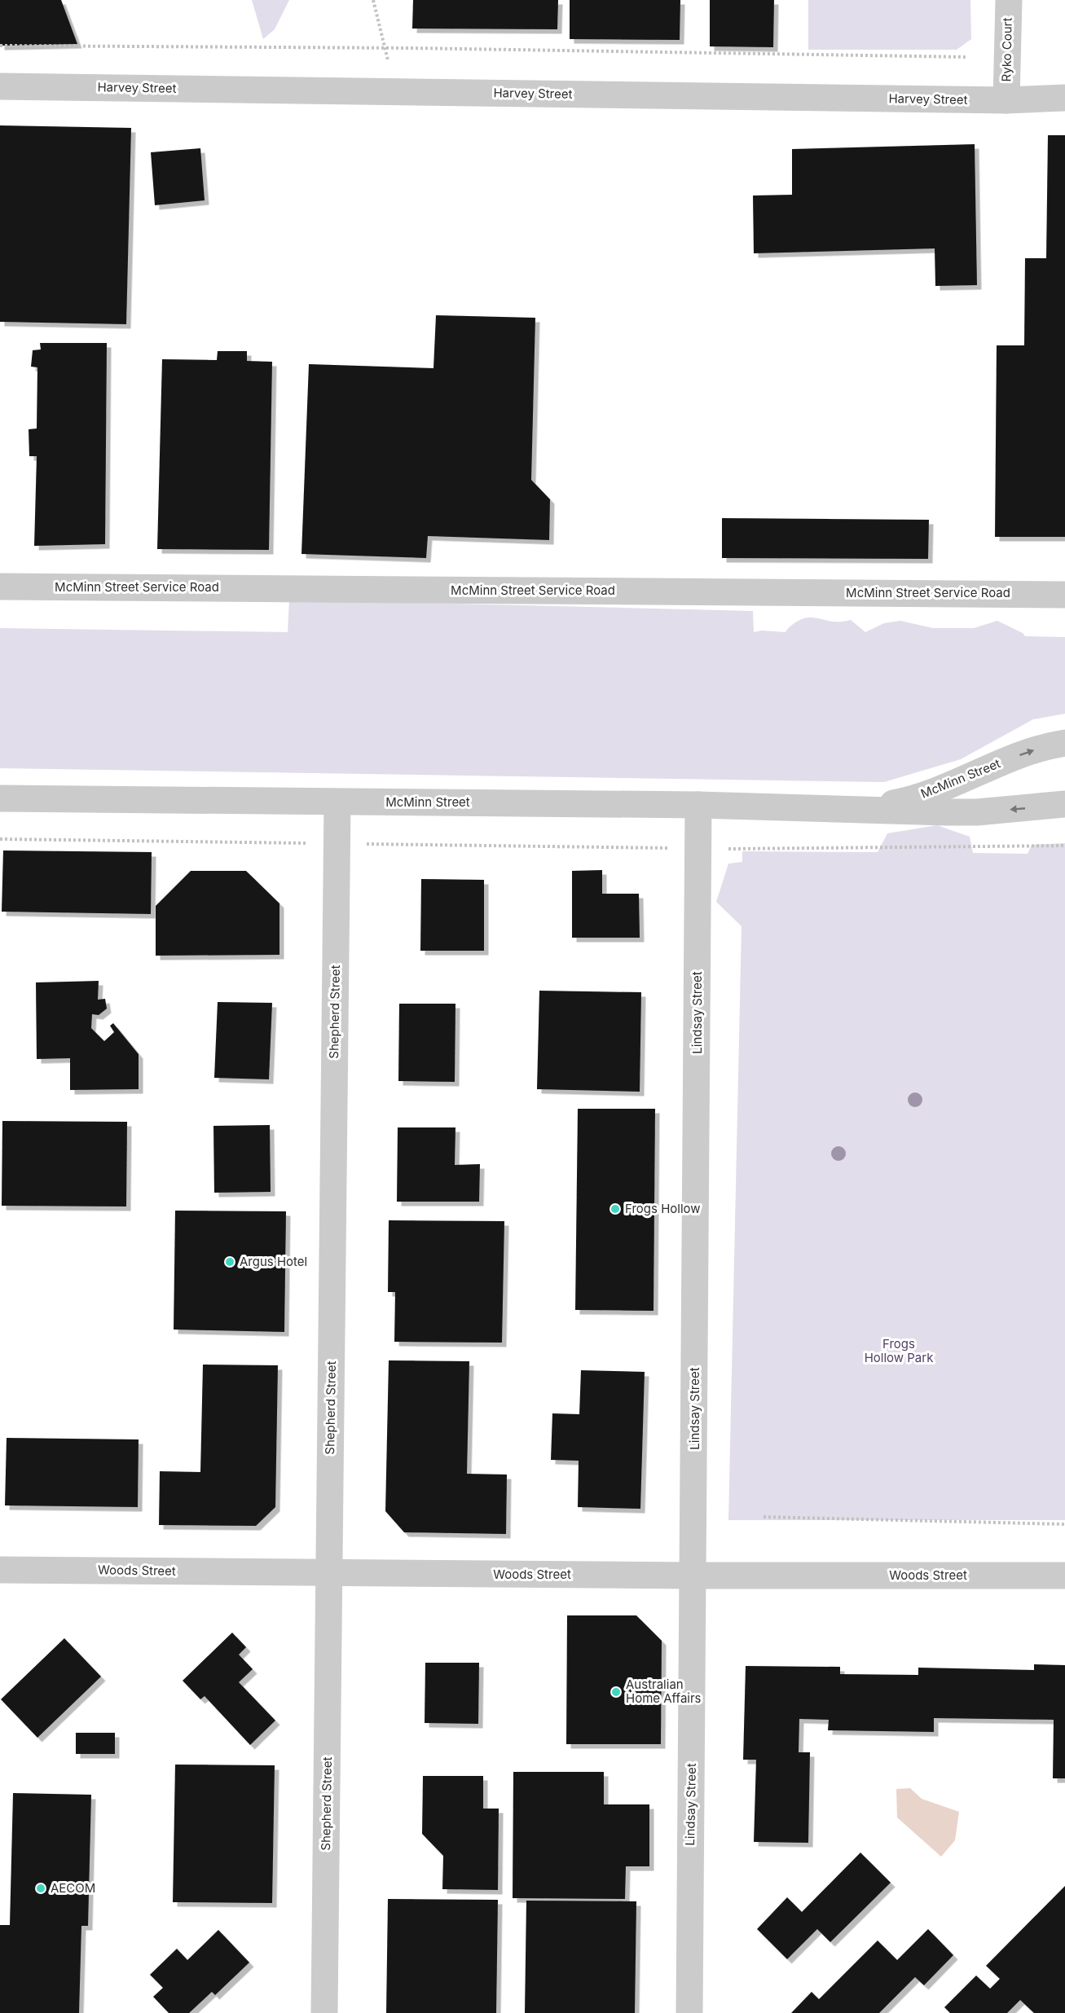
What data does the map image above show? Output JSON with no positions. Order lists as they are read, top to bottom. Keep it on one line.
{"streets":{"street":["Ryko Court","Harvey Street","McMinn Street Service Road","McMinn Street","Shepherd Street","Lindsay Street","Woods Street"]},"crossings":[["Ryko Court","Harvey Street"],["McMinn Street","Shepherd Street"],["McMinn Street","Lindsay Street"],["Shepherd Street","Woods Street"],["Lindsay Street","Woods Street"]],"parks":["Frogs Hollow Park"],"places":["Frogs Hollow","Argus Hotel","Australian Home Affairs","AECOM"]}
